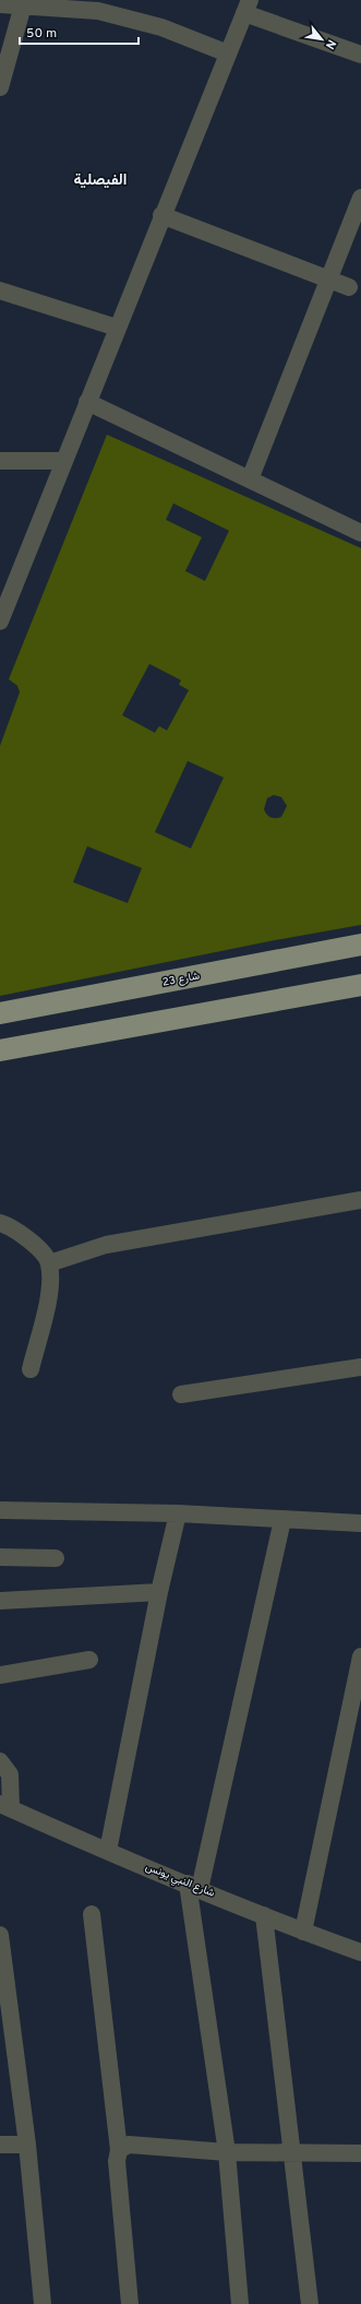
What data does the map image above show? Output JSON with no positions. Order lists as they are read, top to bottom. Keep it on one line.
{"streets":{"main road":["شارع 23"],"street":["شارع النبي يونس"]},"districts":["الفيصلية"],"scale_bar":"50 m","north":"bottom right"}
